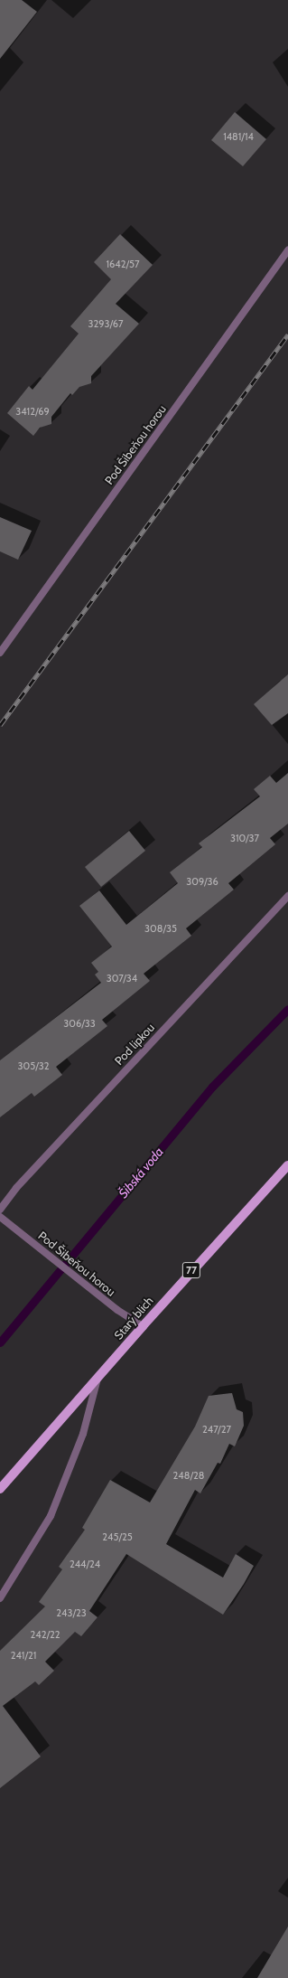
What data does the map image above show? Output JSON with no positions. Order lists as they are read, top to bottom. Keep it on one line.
{"streets":{"main road":["77","Starý blich"],"street":["Pod Šibeňou horou","Pod lipkou"]},"crossings":[["Pod Šibeňou horou","Starý blich"]],"water":["Šibská voda"],"house_numbers":["1481/14","1642/57","3293/67","3412/69","310/37","309/36","308/35","307/34","306/33","305/32","247/27","248/28","245/25","244/24","243/23","242/22","241/21"]}
